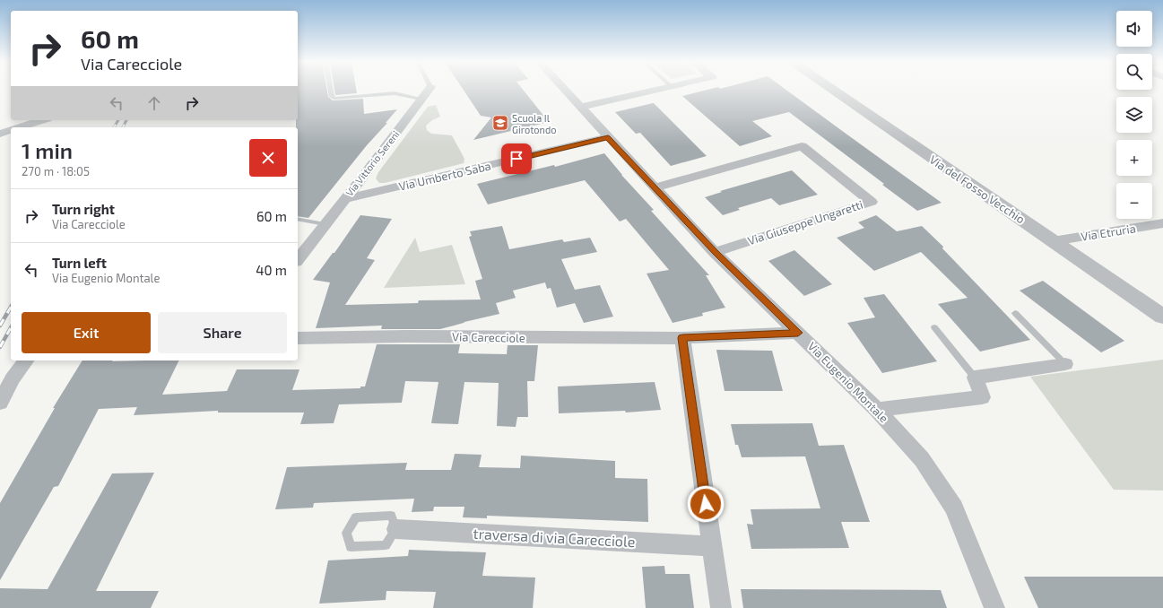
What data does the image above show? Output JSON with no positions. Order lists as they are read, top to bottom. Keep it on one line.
{"streets":{"street":["Via Vittorio Sereni","Via Umberto Saba","Via del Fosso Vecchio","Via Giuseppe Ungaretti","Via Etruria","Via Carecciole","Via Eugenio Montale","traversa di via Carecciole"]},"crossings":[["Via Vittorio Sereni","Via Umberto Saba"],["Via Umberto Saba","Via Eugenio Montale"],["Via del Fosso Vecchio","Via Etruria"],["Via Giuseppe Ungaretti","Via Eugenio Montale"],["Via Carecciole","Via Eugenio Montale"]],"places":{"school or university":["Scuola Il Girotondo"]},"page":{"map_buttons":["+","−"],"turn":["60 m","Via Carecciole"],"heading":["1 min","270 m · 18:05"],"list":[{"name":"Turn right","note":"Via Carecciole","value":"60 m"},{"name":"Turn left","note":"Via Eugenio Montale","value":"40 m"}],"buttons":["Exit","Share"]}}
